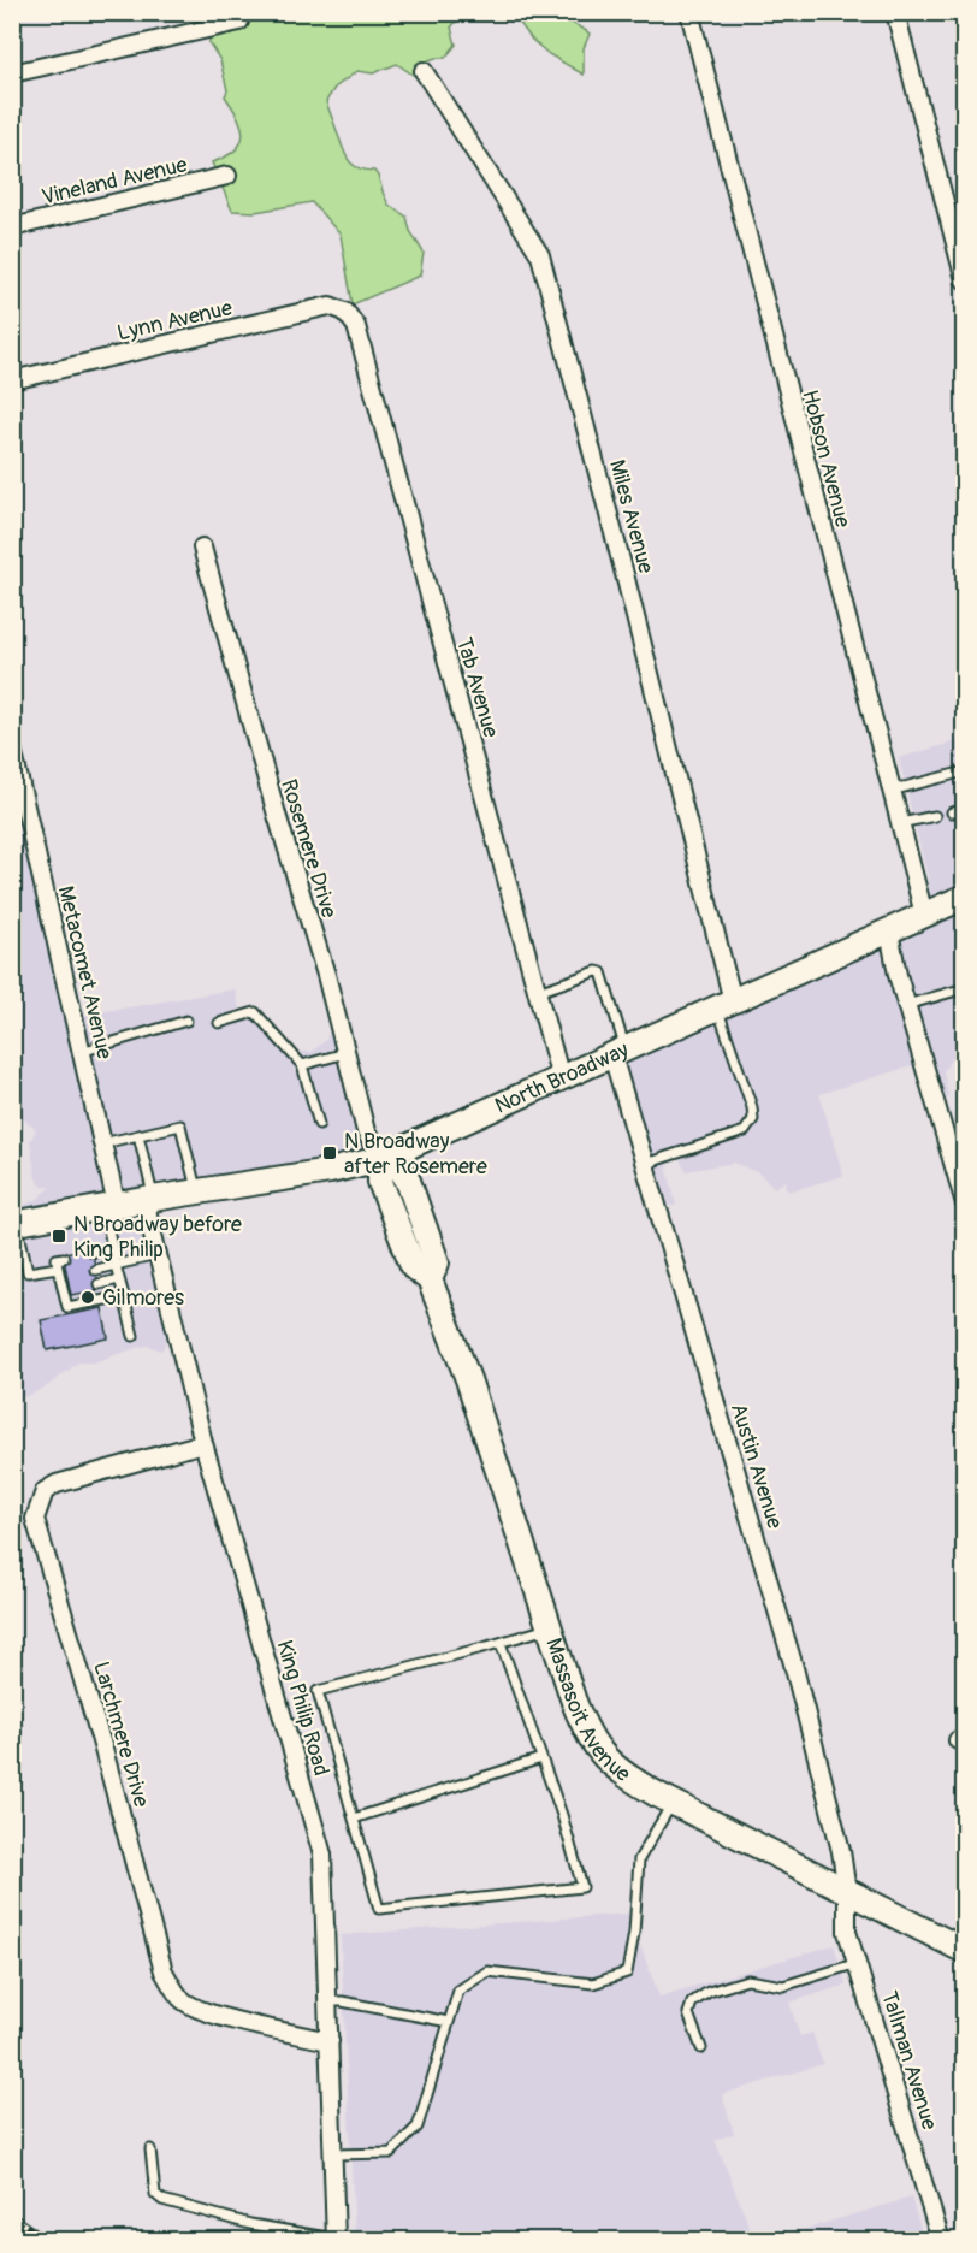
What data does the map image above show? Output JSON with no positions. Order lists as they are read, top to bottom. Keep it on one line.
{"streets":{"main road":["North Broadway","Massasoit Avenue"],"street":["Vineland Avenue","Lynn Avenue","Hobson Avenue","Miles Avenue","Tab Avenue","Rosemere Drive","Metacomet Avenue","Austin Avenue","King Philip Road","Larchmere Drive","Tallman Avenue"]},"crossings":[["Lynn Avenue","Tab Avenue"],["Hobson Avenue","North Broadway"],["Miles Avenue","North Broadway"],["Tab Avenue","North Broadway"],["Rosemere Drive","North Broadway"],["Rosemere Drive","Massasoit Avenue"],["Metacomet Avenue","North Broadway"],["North Broadway","Austin Avenue"],["North Broadway","Massasoit Avenue"],["North Broadway","King Philip Road"],["Austin Avenue","Massasoit Avenue"],["Austin Avenue","Tallman Avenue"],["Massasoit Avenue","Tallman Avenue"],["King Philip Road","Larchmere Drive"]],"places":{"transit":["N Broadway after Rosemere","N Broadway before King Philip"],"other":["Gilmores"]}}
